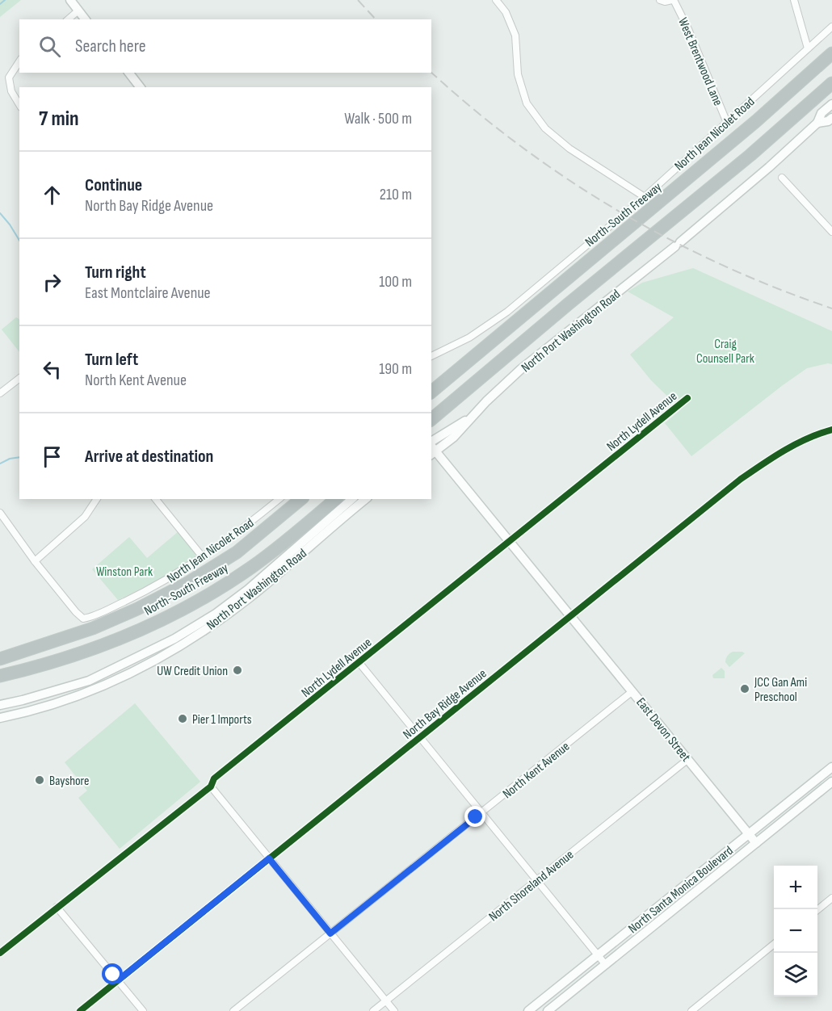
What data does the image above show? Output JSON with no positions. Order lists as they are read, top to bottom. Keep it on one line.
{"streets":{"highway":["North-South Freeway"],"main road":["North Port Washington Road","East Devon Street","North Santa Monica Boulevard"],"street":["West Brentwood Lane","North Jean Nicolet Road","North Lydell Avenue","North Bay Ridge Avenue","North Kent Avenue","North Shoreland Avenue"]},"crossings":[["West Brentwood Lane","North Jean Nicolet Road"],["North Port Washington Road","East Devon Street"],["North Lydell Avenue","East Devon Street"],["North Bay Ridge Avenue","East Devon Street"],["East Devon Street","North Kent Avenue"],["East Devon Street","North Shoreland Avenue"],["East Devon Street","North Santa Monica Boulevard"]],"parks":["Craig Counsell Park","Winston Park"],"places":["UW Credit Union","JCC Gan Ami Preschool","Pier 1 Imports","Bayshore"],"page":{"search":"Search here","heading":["7 min","Walk · 500 m"],"list":[["Continue","North Bay Ridge Avenue","210 m"],["Turn right","East Montclaire Avenue","100 m"],["Turn left","North Kent Avenue","190 m"],"Arrive at destination"],"map_buttons":["+","−"]}}
